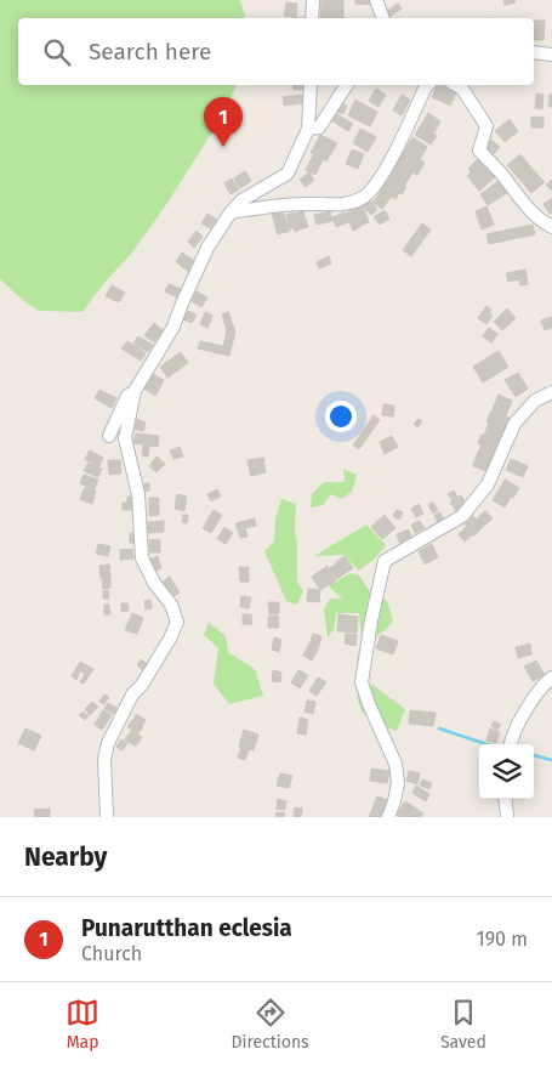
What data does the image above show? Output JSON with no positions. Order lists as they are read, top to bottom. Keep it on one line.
{"page":{"search":"Search here","pins":"1","heading":"Nearby","list":[{"mark":"1","name":"Punarutthan eclesia","note":"Church","value":"190 m"}],"nav":["Map","Directions","Saved"]}}
